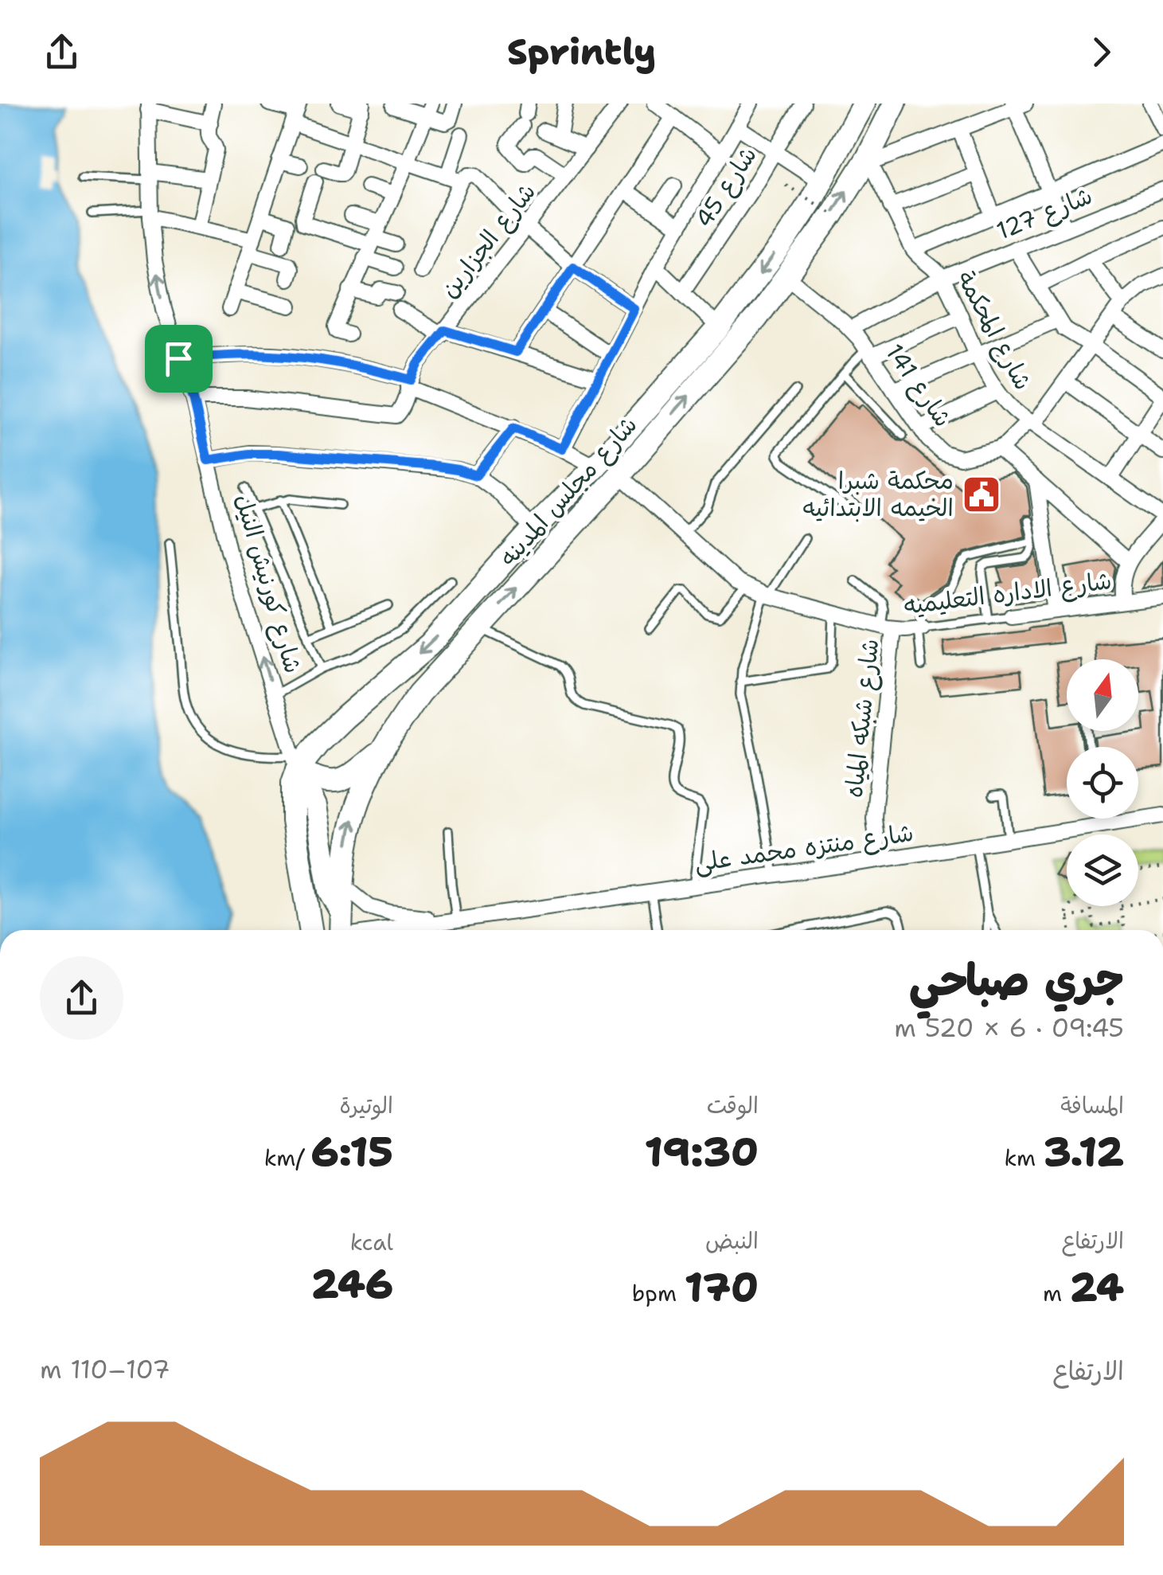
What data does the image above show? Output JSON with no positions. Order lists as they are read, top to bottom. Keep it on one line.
{"streets":{"highway":["شارع مجلس المدينه","شارع كورنيش النيل"],"street":["شارع 45","شارع 127","شارع الجزارين","شارع المحكمة","شارع 141","شارع الاداره التعليميه","شارع شبكه المياه","شارع منتزه محمد على"]},"crossings":[["شارع 127","شارع المحكمة"],["شارع 127","شارع 141"],["شارع الجزارين","شارع كورنيش النيل"],["شارع المحكمة","شارع 141"],["شارع المحكمة","شارع مجلس المدينه"],["شارع 141","شارع مجلس المدينه"],["شارع مجلس المدينه","شارع كورنيش النيل"],["شارع مجلس المدينه","شارع الاداره التعليميه"],["شارع مجلس المدينه","شارع منتزه محمد على"],["شارع الاداره التعليميه","شارع شبكه المياه"],["شارع شبكه المياه","شارع منتزه محمد على"]],"one_way":["شارع كورنيش النيل"],"places":{"public building":["محكمة شبرا الخيمه الابتدائيه"]},"north":"top","page":{"header":"Sprintly","heading":["جري صباحي","09:45 · 6 × 520 m"],"stats":[["المسافة","3.12 km"],["الوقت","19:30"],["الوتيرة","6:15 /km"],["الارتفاع","24 m"],["النبض","170 bpm"],["kcal","246"]],"chart":["الارتفاع","107–110 m"]}}
